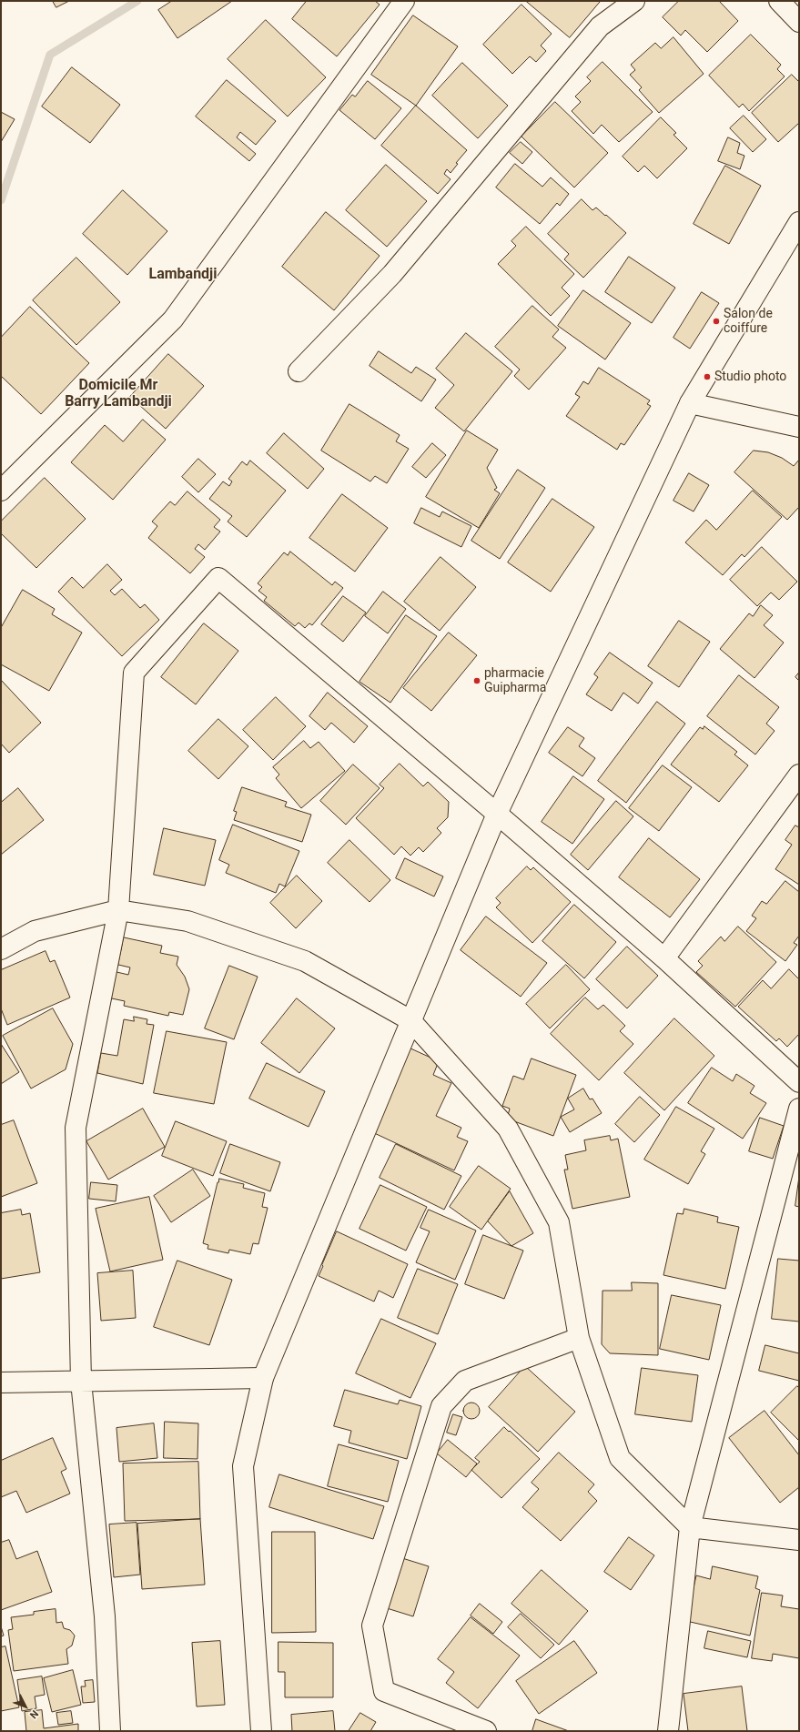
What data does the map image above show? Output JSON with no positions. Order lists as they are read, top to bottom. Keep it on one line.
{"districts":["Lambandji","Domicile Mr Barry Lambandji"],"places":["Salon de coiffure","Studio photo","pharmacie Guipharma"],"north":"bottom right"}
